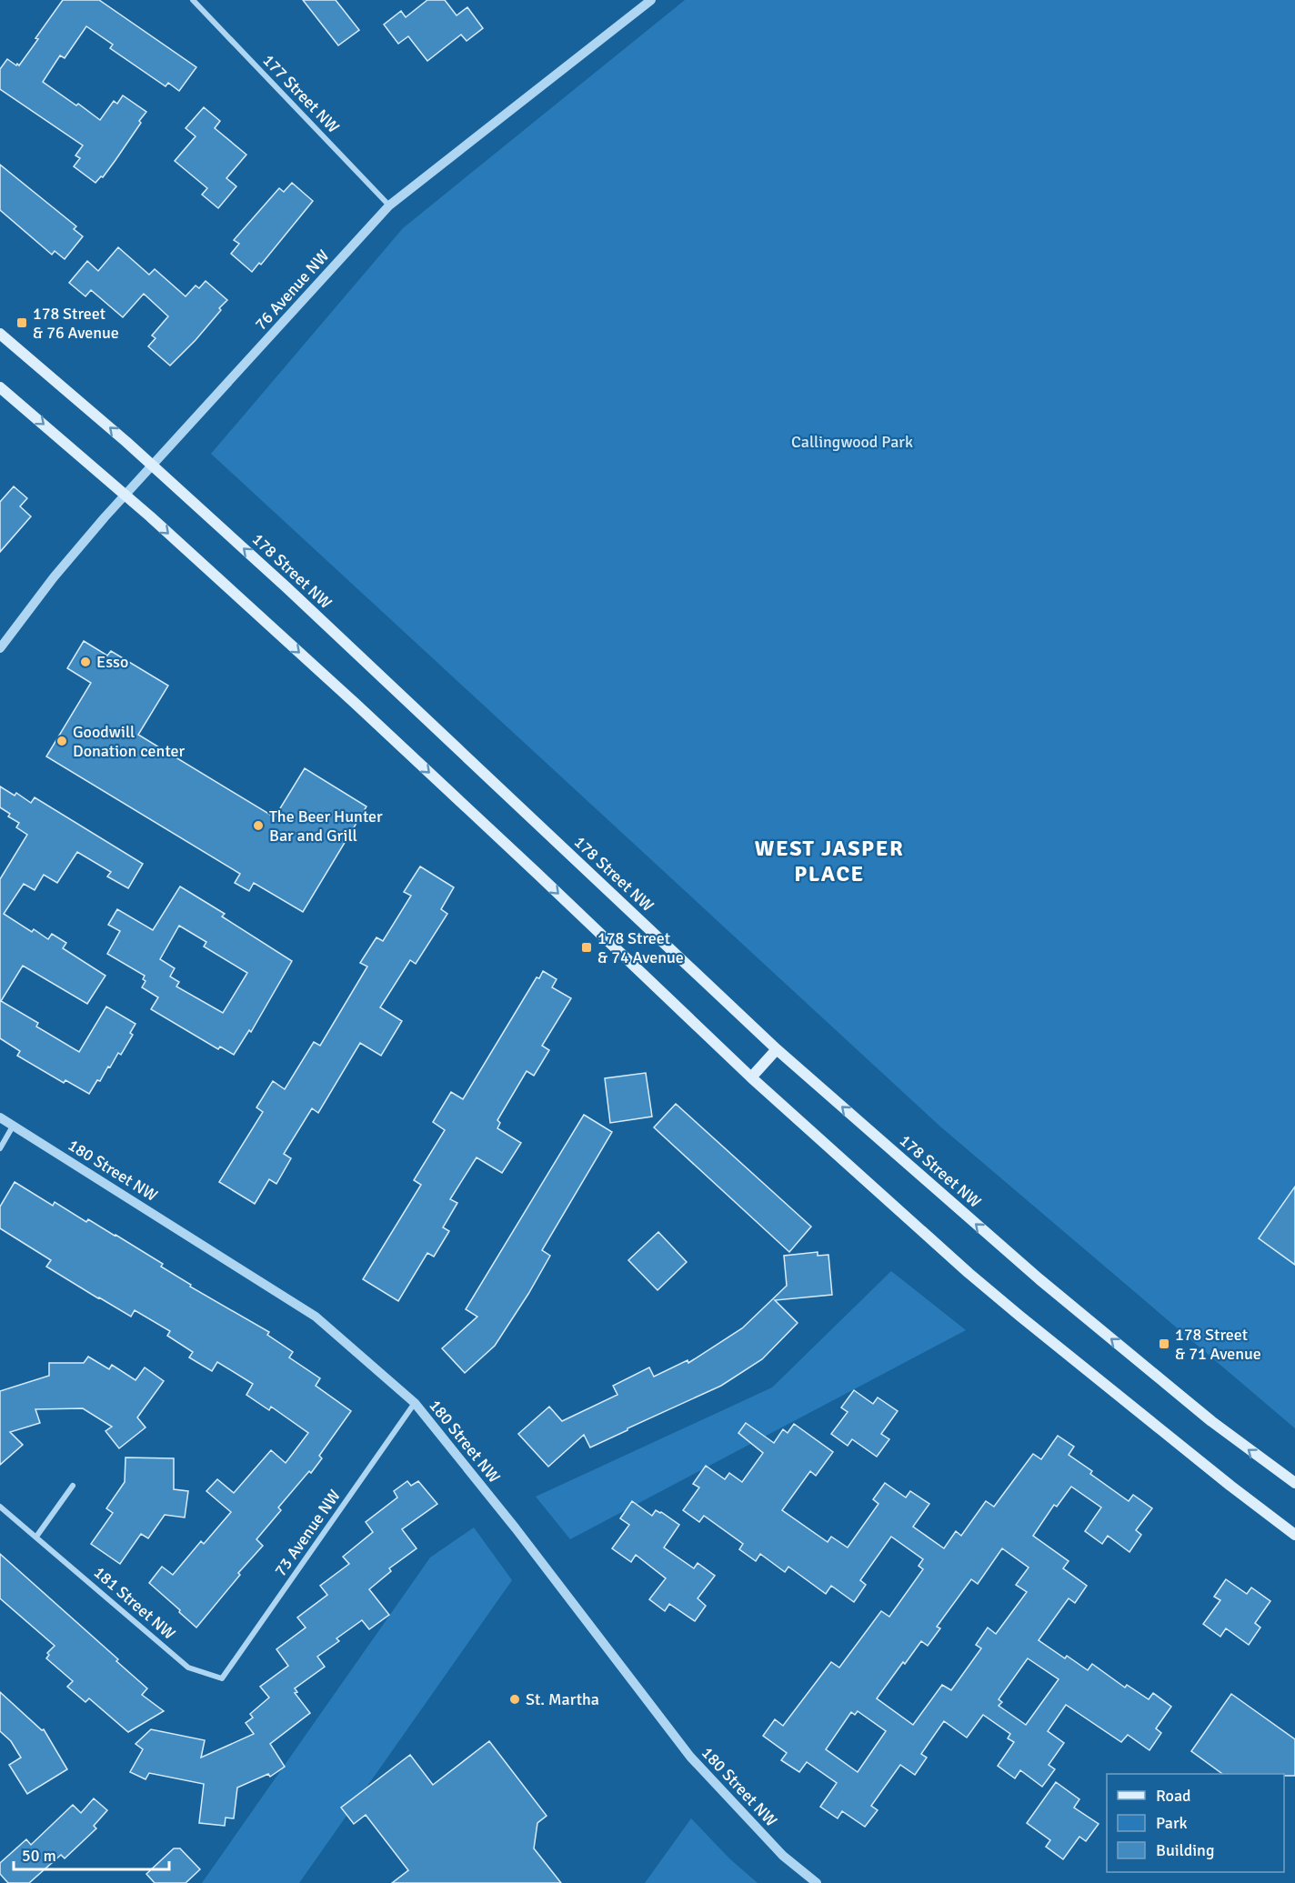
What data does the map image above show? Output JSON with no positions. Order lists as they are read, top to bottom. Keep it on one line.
{"streets":{"main road":["178 Street NW"],"street":["177 Street NW","76 Avenue NW","180 Street NW","73 Avenue NW","181 Street NW"]},"crossings":[["177 Street NW","76 Avenue NW"],["76 Avenue NW","178 Street NW"],["180 Street NW","73 Avenue NW"],["73 Avenue NW","181 Street NW"]],"districts":["WEST JASPER PLACE"],"parks":["Callingwood Park"],"places":{"transit":["178 Street & 76 Avenue","178 Street & 74 Avenue","178 Street & 71 Avenue"],"other":["Esso","Goodwill Donation center","The Beer Hunter Bar and Grill","St. Martha"]},"legend":["Road","Park","Building"],"scale_bar":"50 m"}
